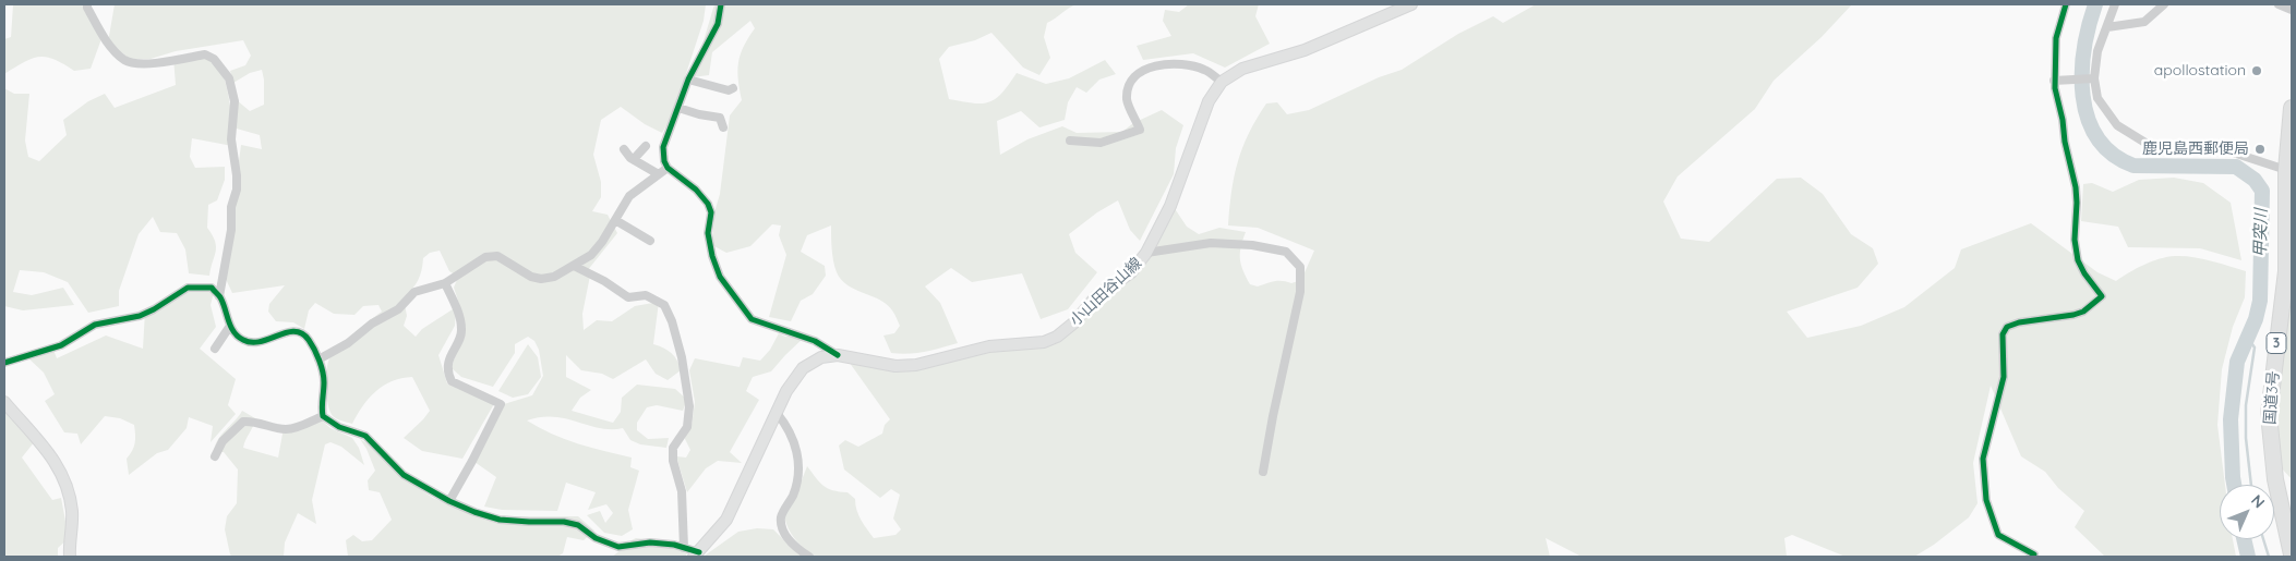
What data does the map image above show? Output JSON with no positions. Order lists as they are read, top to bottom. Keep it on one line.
{"streets":{"highway":["3","国道3号"],"main road":["小山田谷山線"]},"water":["甲突川"],"places":["apollostation","鹿児島西郵便局"],"north":"top right"}
